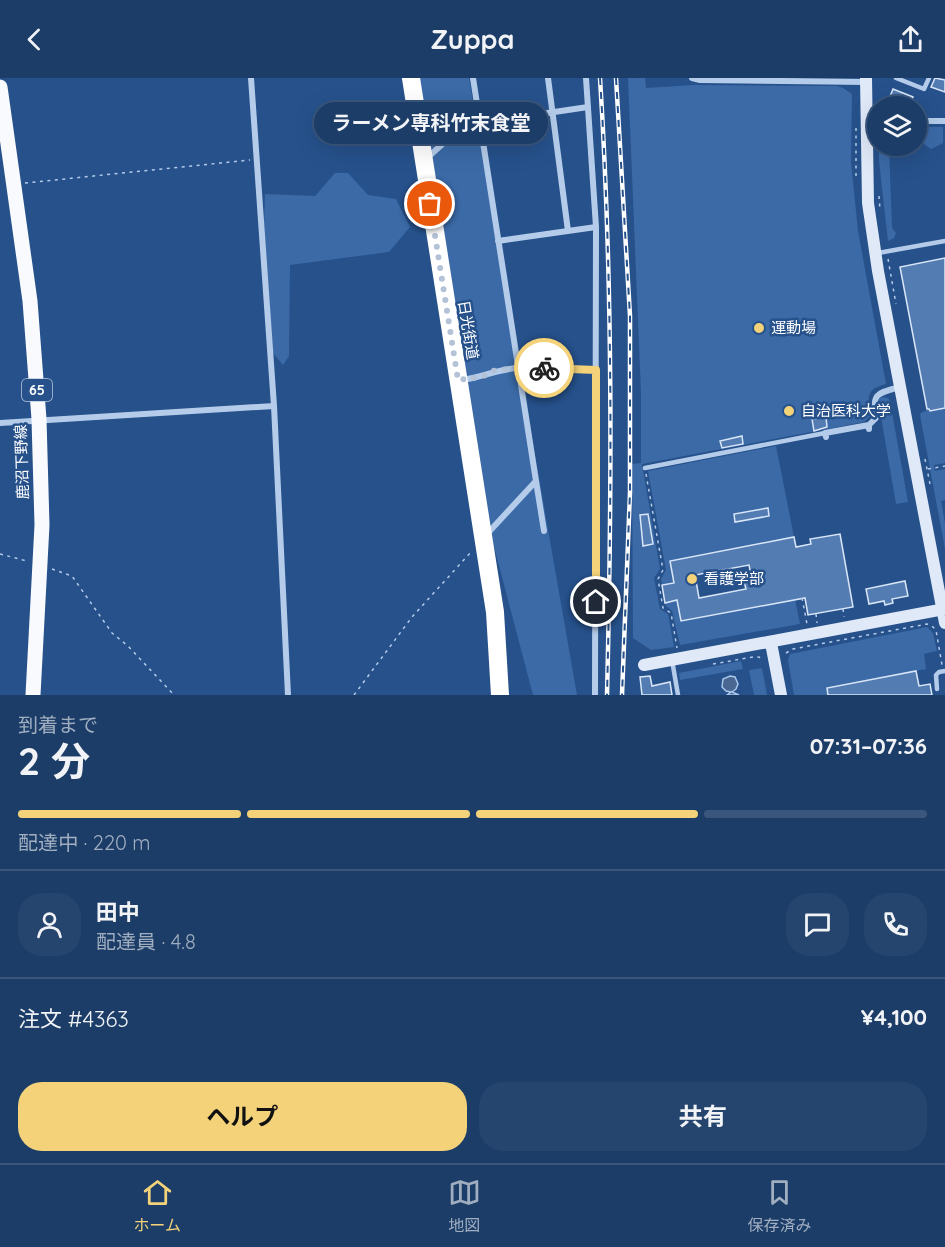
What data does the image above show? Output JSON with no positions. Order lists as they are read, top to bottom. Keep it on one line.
{"streets":{"highway":["日光街道"],"main road":["65","鹿沼下野線"]},"places":["ラーメン専科竹末食堂","運動場","自治医科大学","看護学部"],"page":{"header":"Zuppa","bubble":"ラーメン専科竹末食堂","heading":["2 分","到着まで","07:31–07:36"],"panel":["田中","配達員 · 4.8","注文 #4363","¥4,100"],"bar":"配達中 · 220 m","buttons":["ヘルプ","共有"],"tabs":["ホーム","地図","保存済み"]}}
